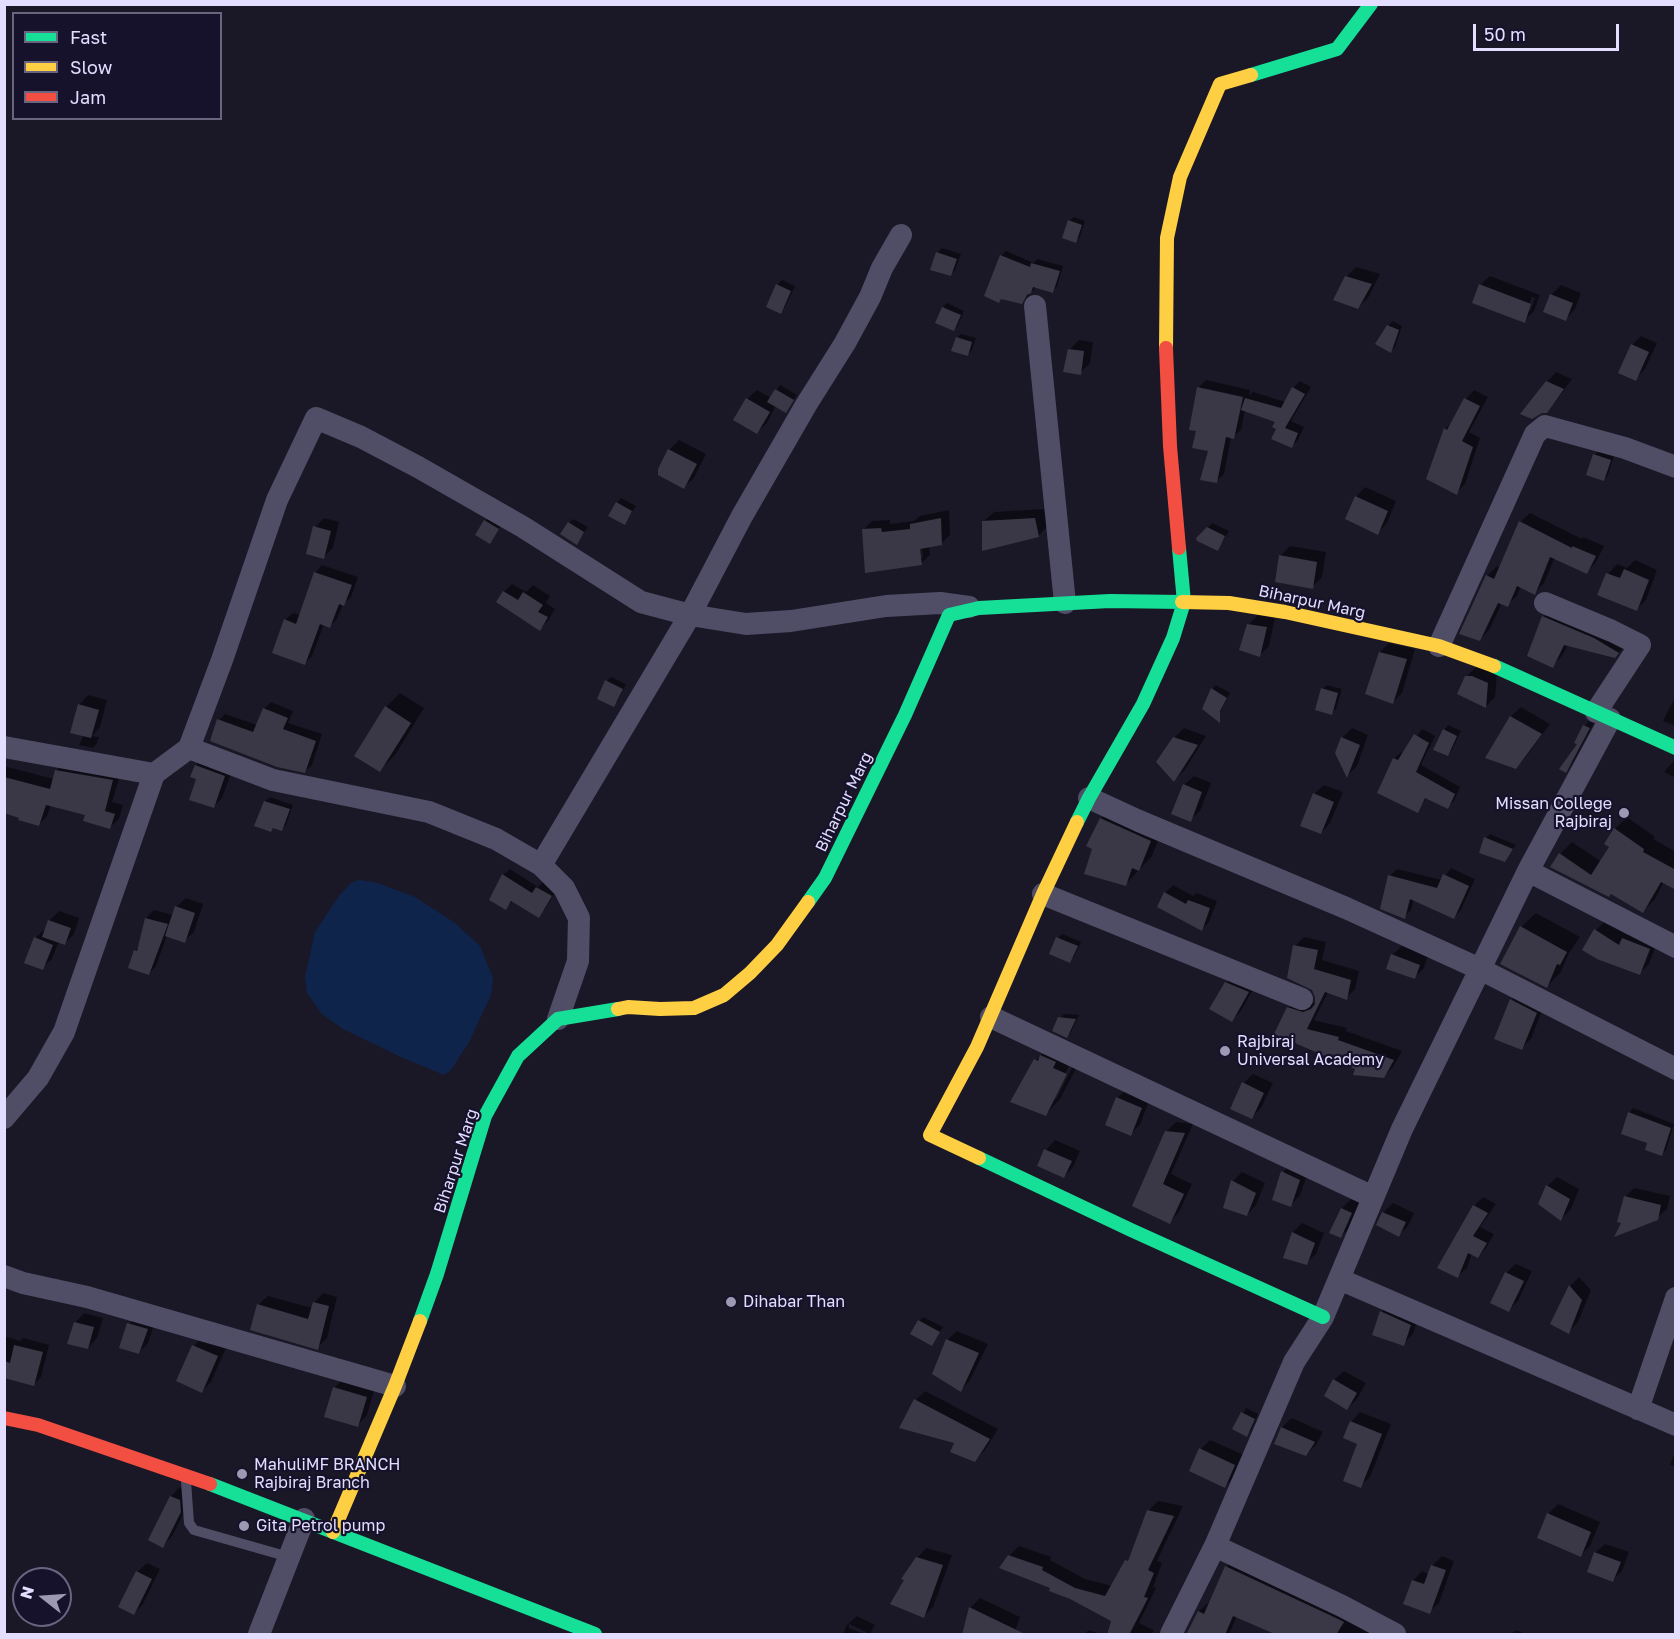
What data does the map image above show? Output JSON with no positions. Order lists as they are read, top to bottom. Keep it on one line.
{"streets":{"street":["Biharpur Marg"]},"places":["Missan College Rajbiraj","Rajbiraj Universal Academy","Dihabar Than","MahuliMF BRANCH Rajbiraj Branch","Gita Petrol pump"],"legend":["Fast","Slow","Jam"],"scale_bar":"50 m","north":"left"}
